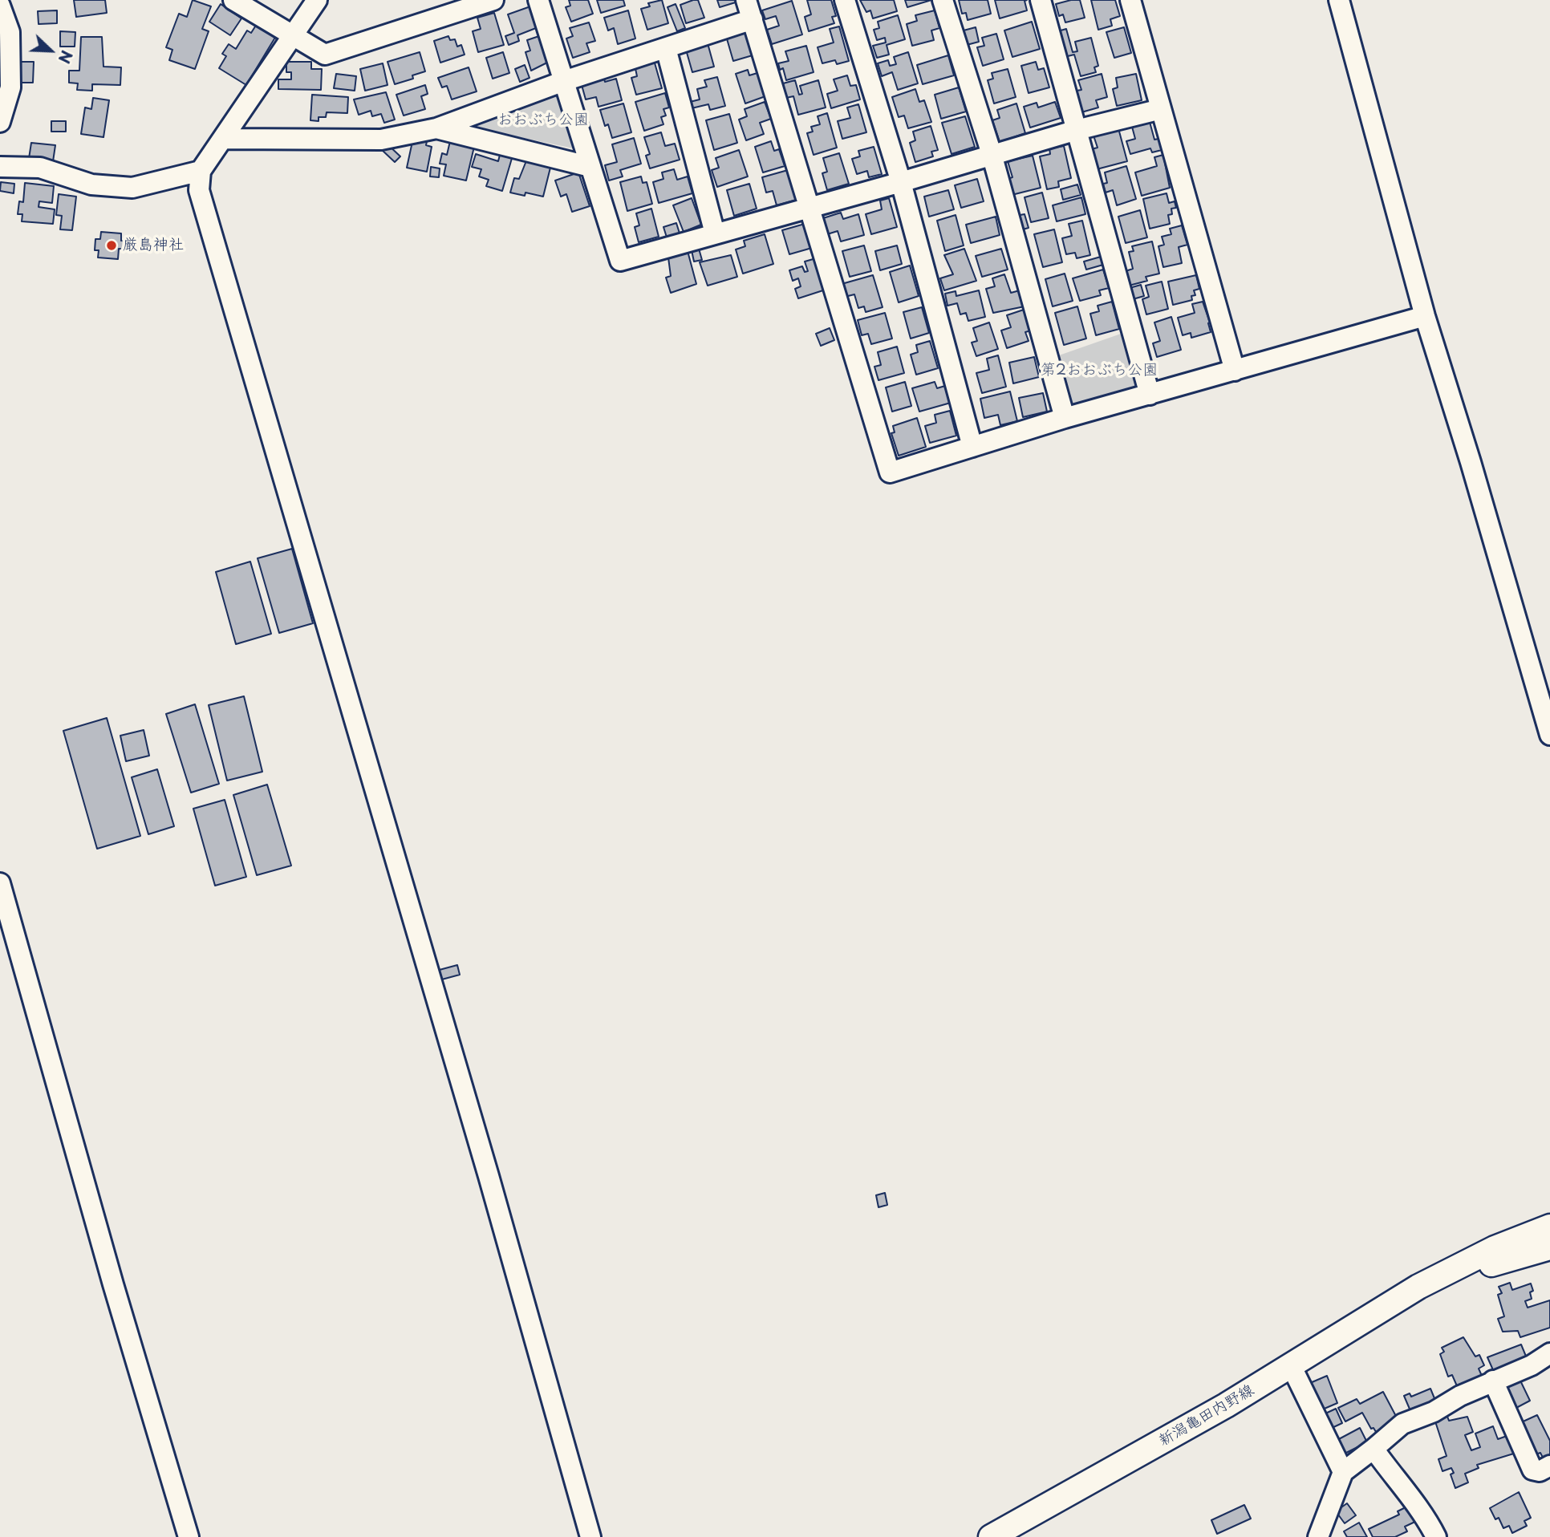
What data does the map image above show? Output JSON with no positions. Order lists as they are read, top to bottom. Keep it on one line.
{"streets":{"main road":["新潟亀田内野線"]},"parks":["おおぶち公園","第2おおぶち公園"],"places":["厳島神社"],"north":"bottom right"}
